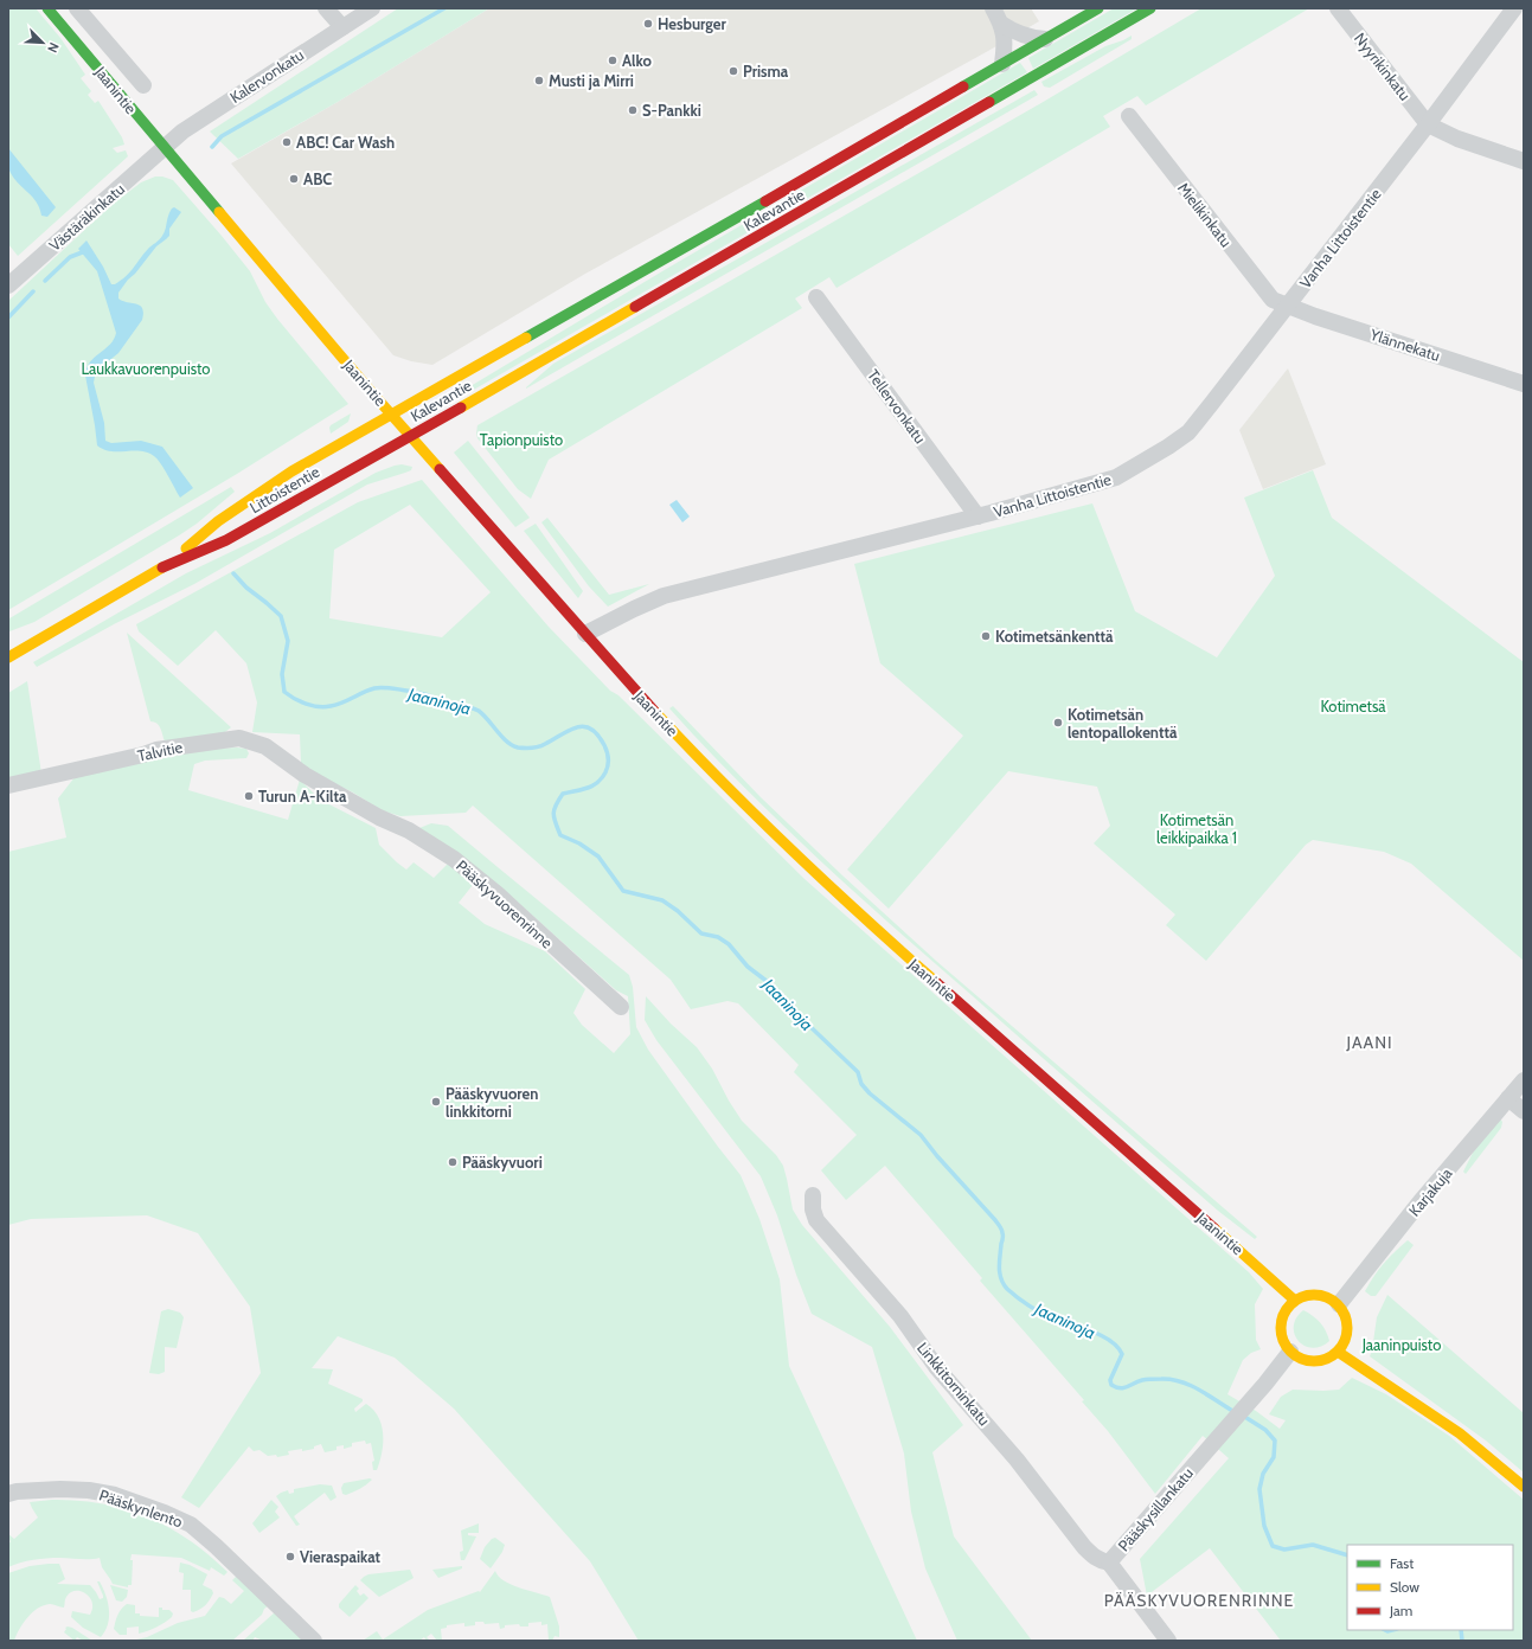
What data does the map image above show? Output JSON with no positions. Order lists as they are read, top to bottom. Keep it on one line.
{"streets":{"main road":["Jaanintie","Kalevantie","Littoistentie"],"street":["Nyyrikinkatu","Kalervonkatu","Mielikinkatu","Västäräkinkatu","Vanha Littoistentie","Ylännekatu","Tellervonkatu","Talvitie","Pääskyvuorenrinne","Karjakuja","Linkkitorninkatu","Pääskynlento","Pääskysillankatu"]},"crossings":[["Nyyrikinkatu","Vanha Littoistentie"],["Kalervonkatu","Jaanintie"],["Kalervonkatu","Västäräkinkatu"],["Jaanintie","Kalevantie"],["Jaanintie","Västäräkinkatu"],["Jaanintie","Vanha Littoistentie"],["Jaanintie","Littoistentie"],["Jaanintie","Karjakuja"],["Jaanintie","Pääskysillankatu"],["Kalevantie","Littoistentie"],["Mielikinkatu","Vanha Littoistentie"],["Mielikinkatu","Ylännekatu"],["Vanha Littoistentie","Ylännekatu"],["Vanha Littoistentie","Tellervonkatu"],["Talvitie","Pääskyvuorenrinne"],["Karjakuja","Pääskysillankatu"],["Linkkitorninkatu","Pääskysillankatu"]],"districts":["JAANI","PÄÄSKYVUORENRINNE"],"water":["Jaaninoja"],"parks":["Laukkavuorenpuisto","Tapionpuisto","Kotimetsä","Kotimetsän leikkipaikka 1","Jaaninpuisto"],"places":["Hesburger","Alko","Prisma","Musti ja Mirri","S-Pankki","ABC! Car Wash","ABC","Kotimetsänkenttä","Kotimetsän lentopallokenttä","Turun A-Kilta","Pääskyvuoren linkkitorni","Pääskyvuori","Vieraspaikat"],"legend":["Fast","Slow","Jam"],"north":"bottom right"}
